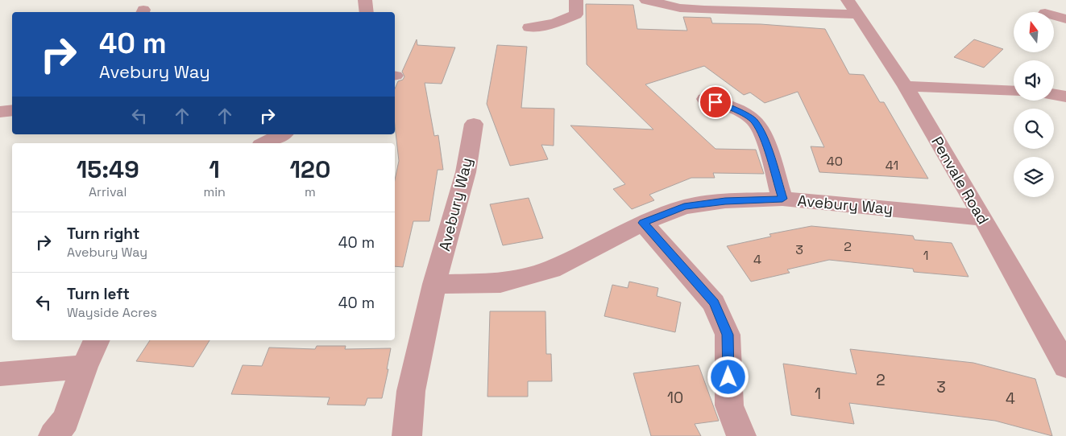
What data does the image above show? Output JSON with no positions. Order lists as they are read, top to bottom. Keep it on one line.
{"streets":{"street":["Penvale Road","Avebury Way"]},"crossings":[["Penvale Road","Avebury Way"]],"house_numbers":["40","41","2","3","1","4","2","3","1","10","4"],"north":"top","page":{"turn":["40 m","Avebury Way"],"eta":["15:49","Arrival","1","min","120","m"],"list":[{"name":"Turn right","note":"Avebury Way","value":"40 m"},{"name":"Turn left","note":"Wayside Acres","value":"40 m"}]}}
